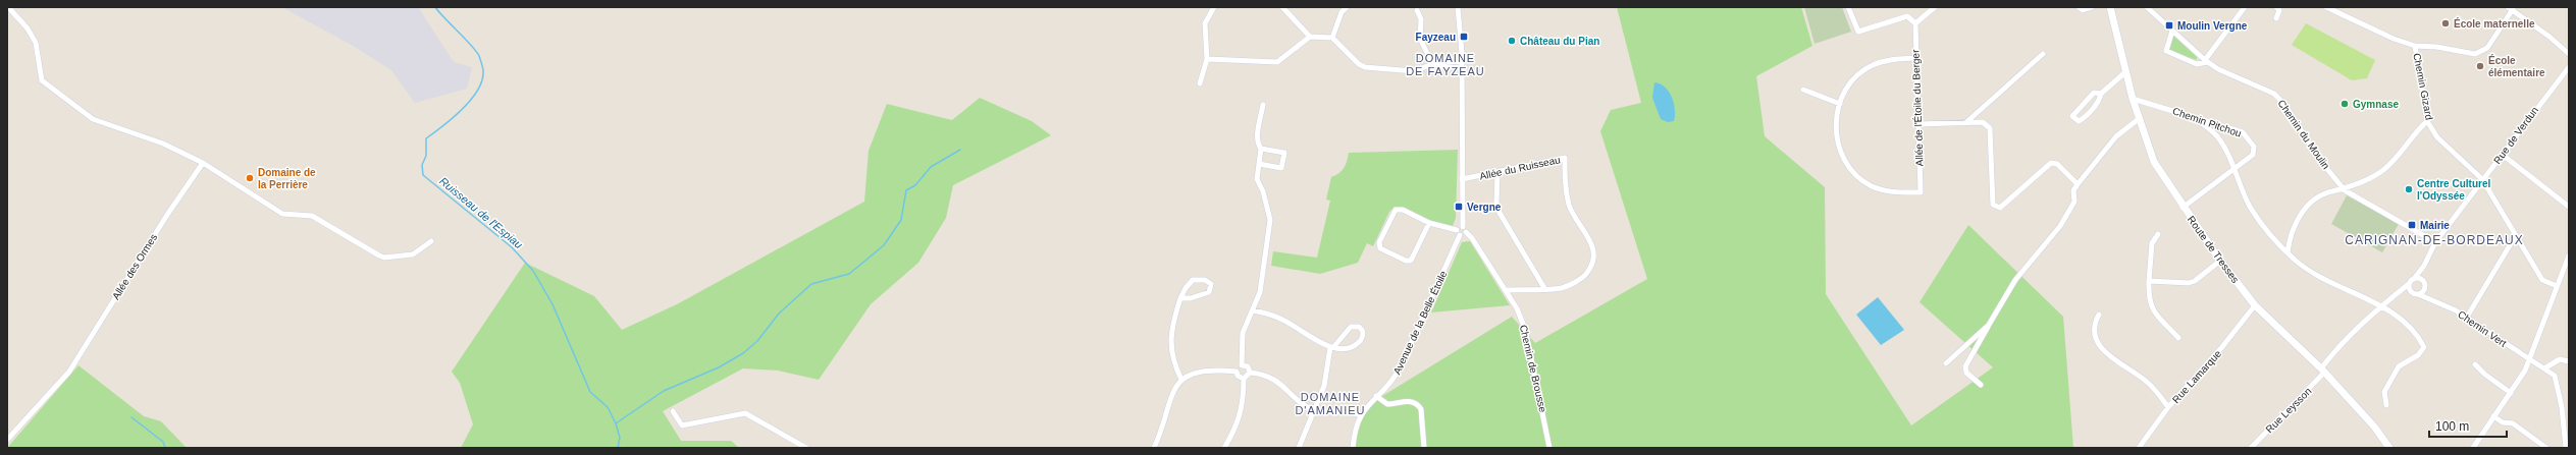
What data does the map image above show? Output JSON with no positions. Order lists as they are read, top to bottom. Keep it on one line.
{"streets":{"street":["Chemin Gizard","Allée de l'Étoile du Berger","Chemin Pitchou","Chemin du Moulin","Rue de Verdun","Allée du Ruisseau","Route de Tresses","Allée des Ormes","Avenue de la Belle Étoile","Chemin Vert","Chemin de Brousse","Rue Lamarque","Rue Leysson"]},"crossings":[["Chemin Gizard","Rue de Verdun"],["Chemin Pitchou","Route de Tresses"],["Chemin du Moulin","Rue de Verdun"],["Rue de Verdun","Chemin Vert"],["Allée du Ruisseau","Chemin de Brousse"],["Route de Tresses","Rue Lamarque"],["Route de Tresses","Rue Leysson"]],"districts":["DOMAINE DE FAYZEAU","CARIGNAN-DE-BORDEAUX","DOMAINE D'AMANIEU"],"water":["Ruisseau de l'Espiau"],"places":{"other":["École maternelle","Château du Pian","École élémentaire","Gymnase","Domaine de la Perrière","Centre Culturel l'Odyssée"],"transit":["Moulin Vergne","Fayzeau","Vergne","Mairie"]},"scale_bar":"100 m"}
